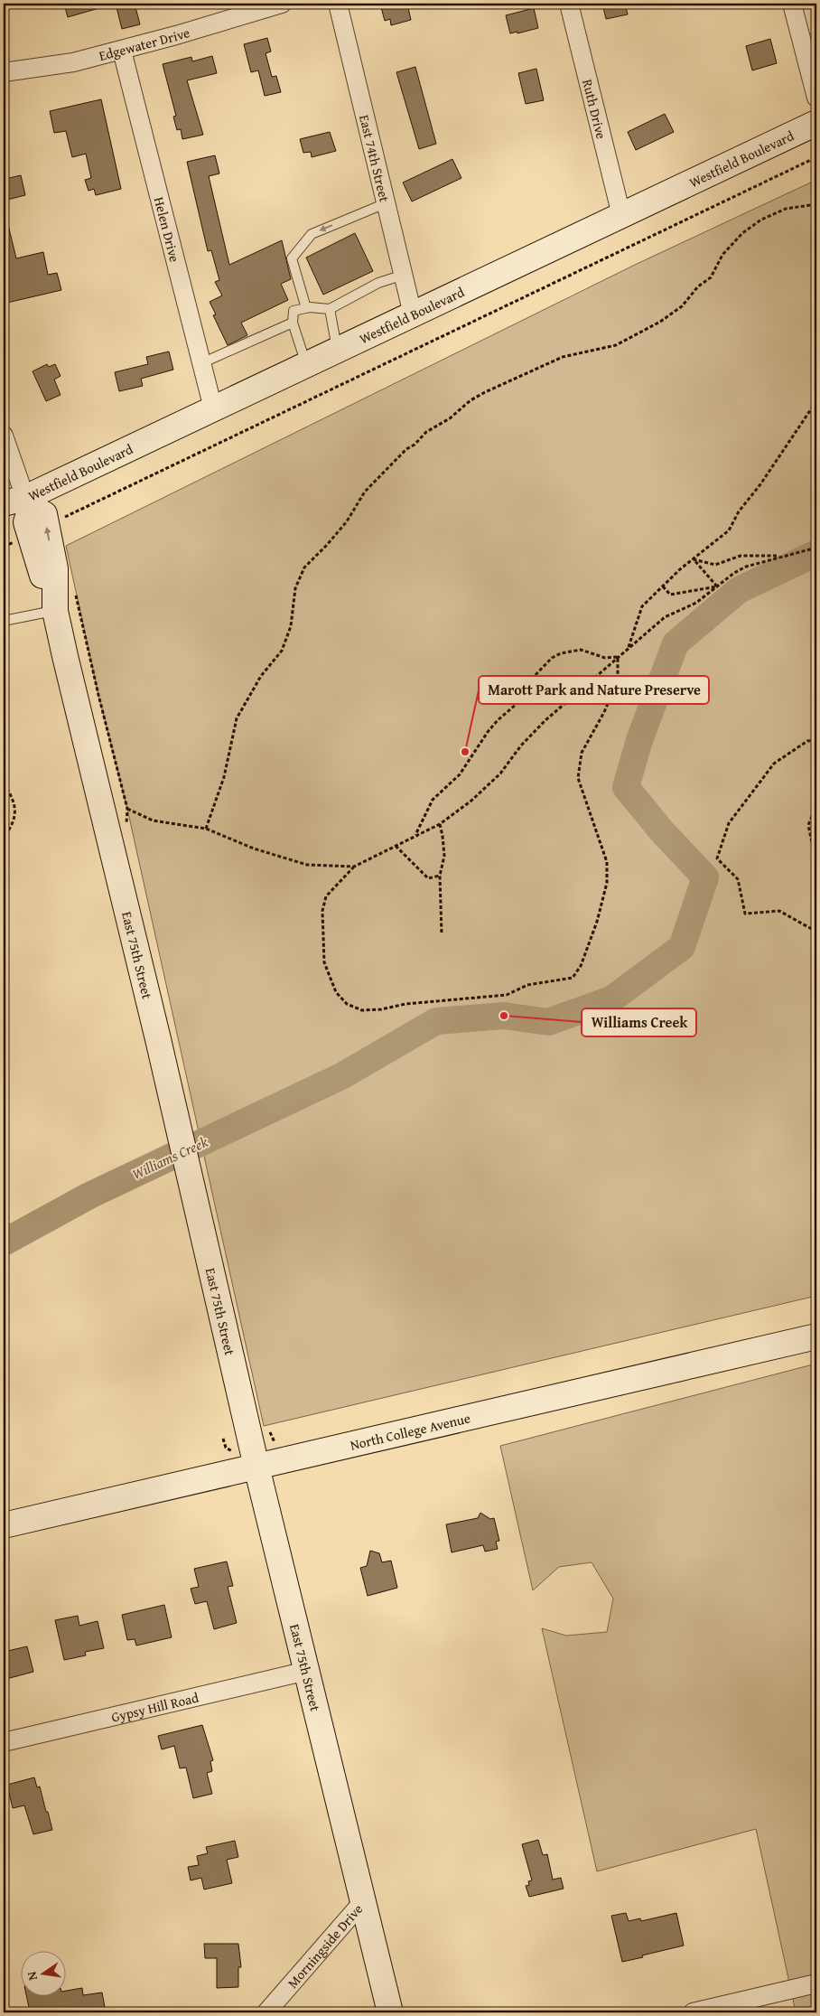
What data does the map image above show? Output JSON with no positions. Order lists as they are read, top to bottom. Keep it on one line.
{"streets":{"street":["Edgewater Drive","Ruth Drive","Westfield Boulevard","East 74th Street","Helen Drive","East 75th Street","North College Avenue","Gypsy Hill Road","Morningside Drive"]},"crossings":[["Edgewater Drive","Helen Drive"],["Ruth Drive","Westfield Boulevard"],["Westfield Boulevard","East 74th Street"],["Westfield Boulevard","Helen Drive"],["Westfield Boulevard","East 75th Street"],["East 75th Street","North College Avenue"],["East 75th Street","Gypsy Hill Road"],["East 75th Street","Morningside Drive"]],"water":["Williams Creek"],"places":["Marott Park and Nature Preserve","Williams Creek"],"north":"left"}
